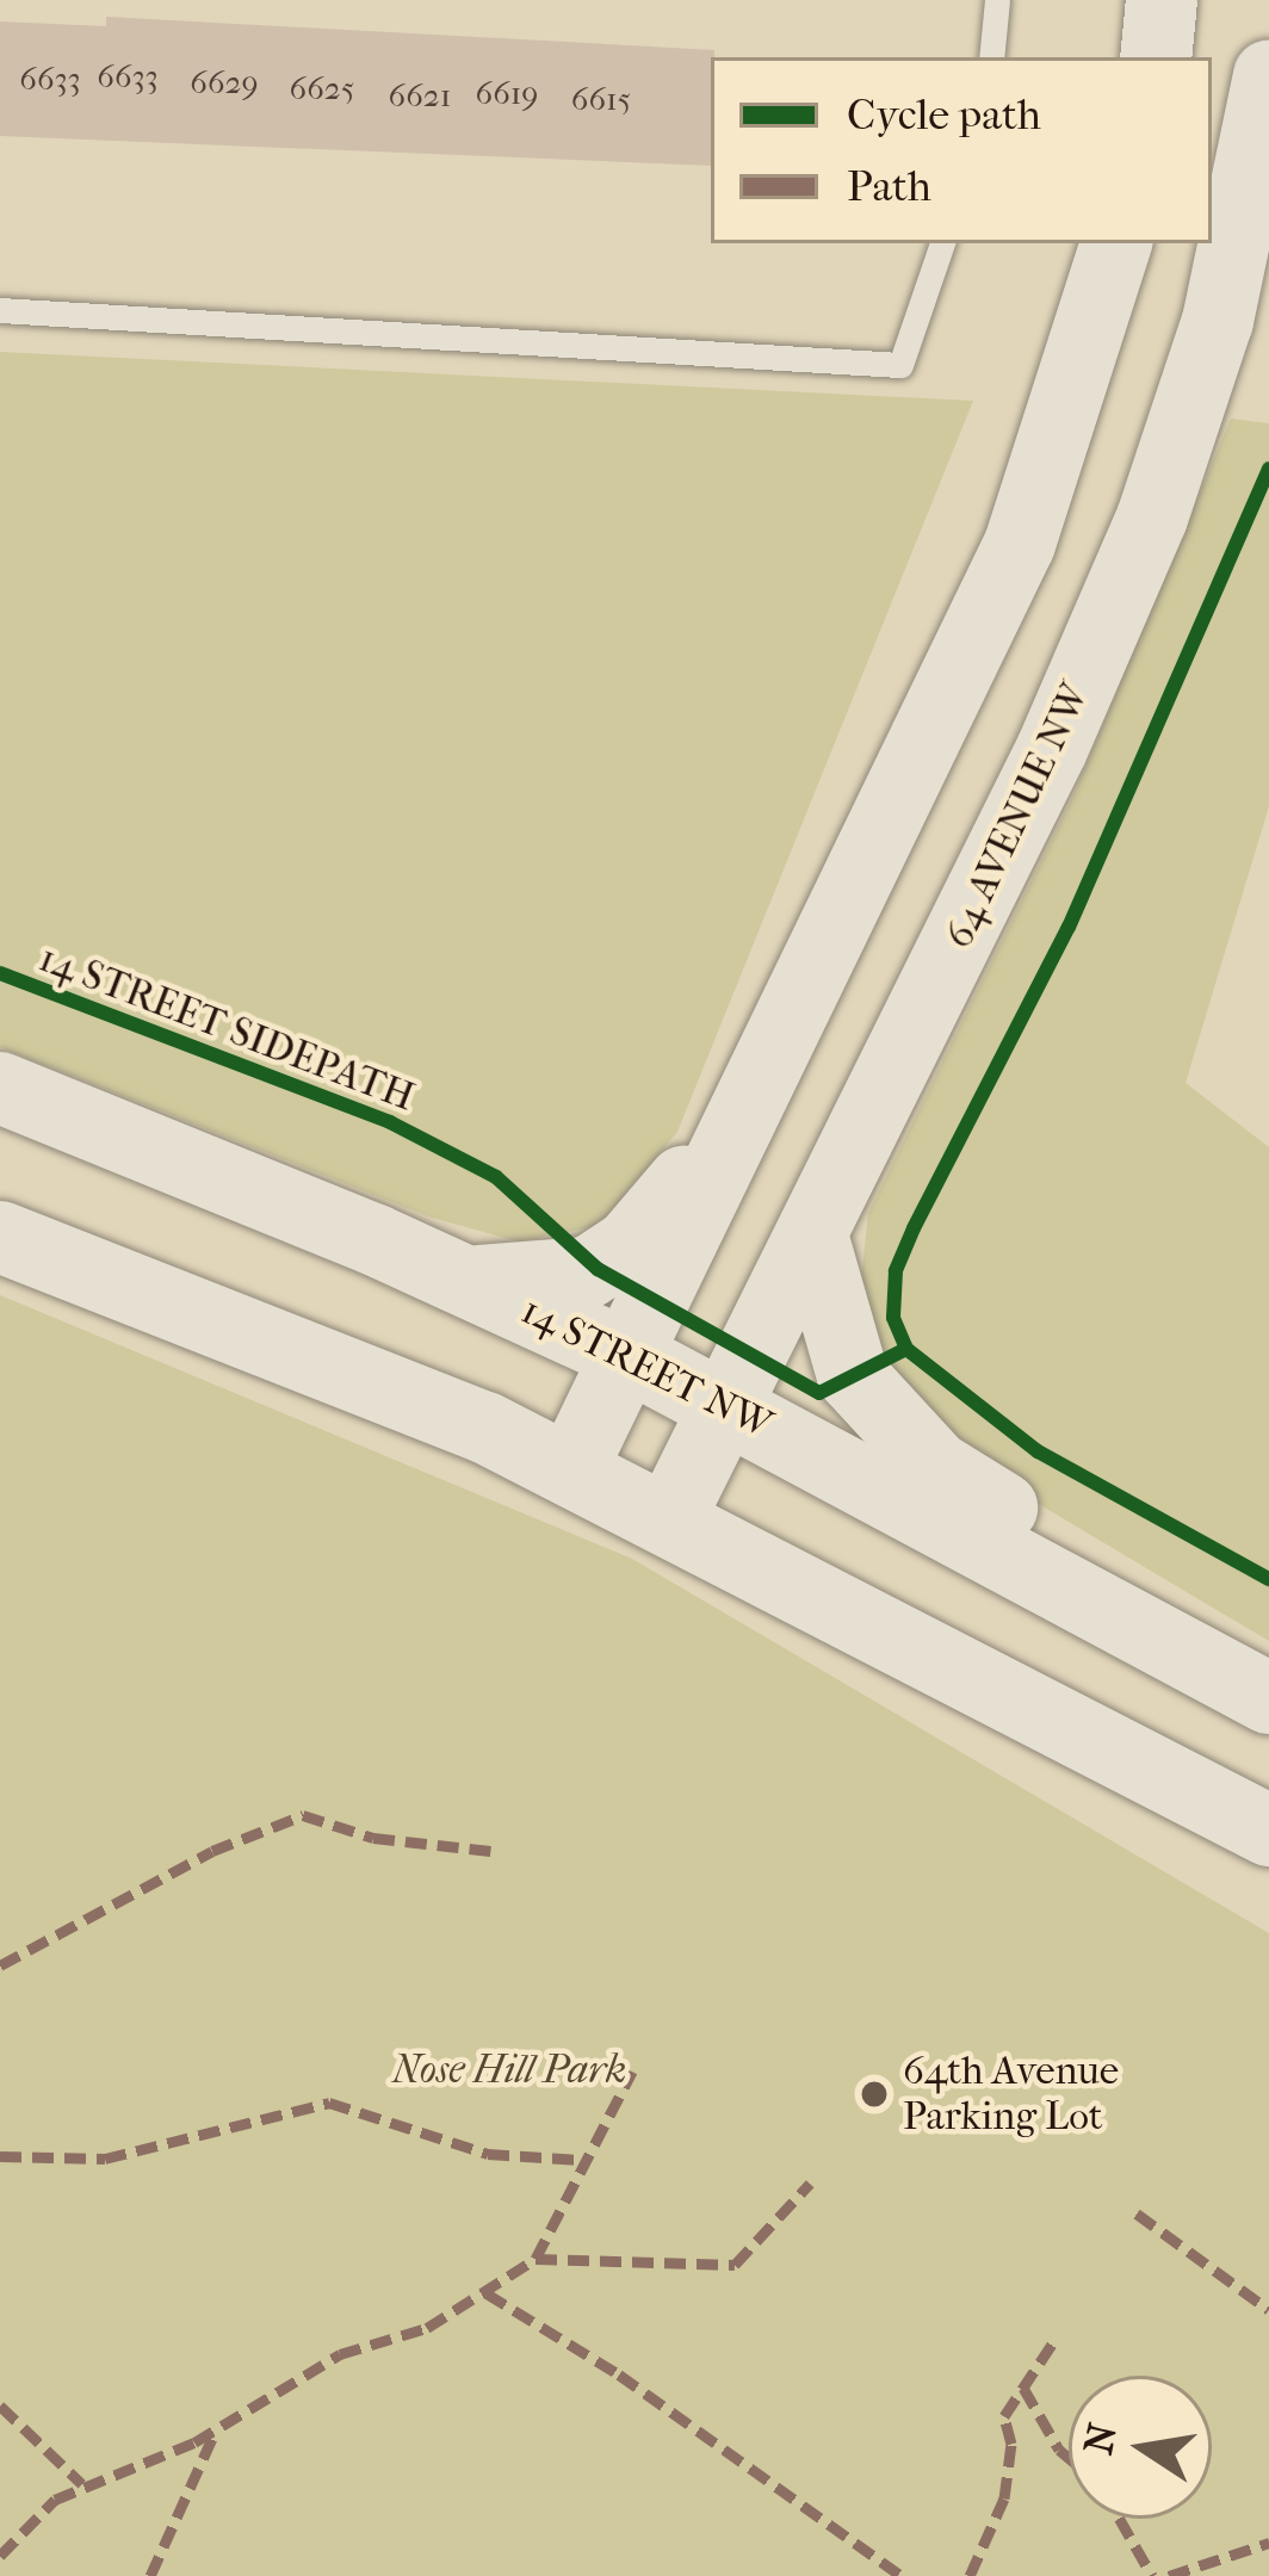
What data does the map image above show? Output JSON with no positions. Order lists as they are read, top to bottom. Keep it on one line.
{"streets":{"main road":["64 AVENUE NW","14 STREET NW"],"cycle path":["14 STREET SIDEPATH"]},"crossings":[["64 AVENUE NW","14 STREET NW"]],"parks":["Nose Hill Park"],"places":["64th Avenue Parking Lot"],"house_numbers":["6633","6633","6629","6625","6619","6621","6615"],"legend":["Cycle path","Path"],"north":"left"}
